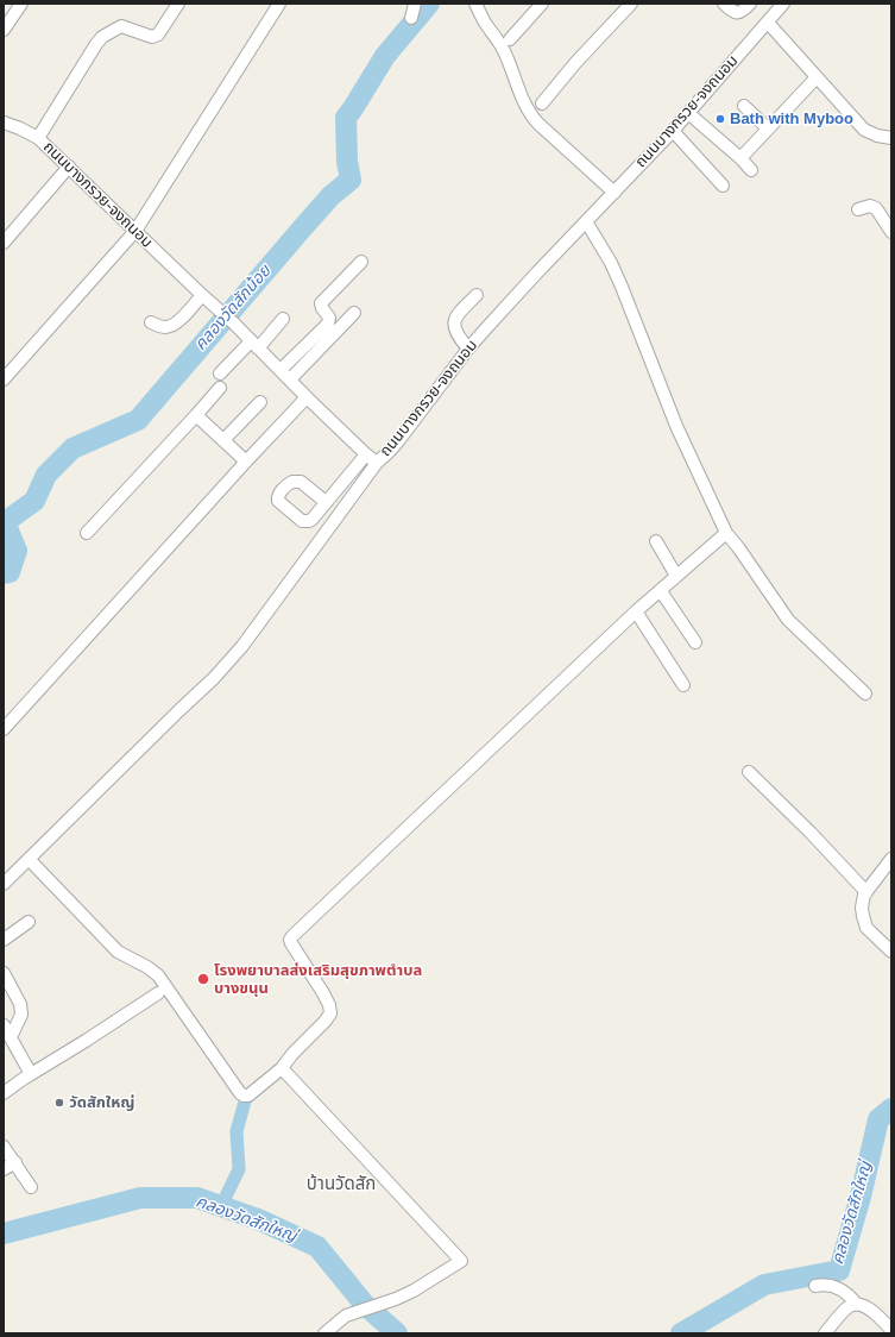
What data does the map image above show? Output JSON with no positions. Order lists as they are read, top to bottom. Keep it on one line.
{"streets":{"street":["ถนนบางกรวย-จงถนอม"]},"districts":["บ้านวัดสัก"],"water":["คลองวัดสักน้อย","คลองวัดสักใหญ่"],"places":["Bath with Myboo","โรงพยาบาลส่งเสริมสุขภาพตำบล บางขนุน","วัดสักใหญ่"]}
